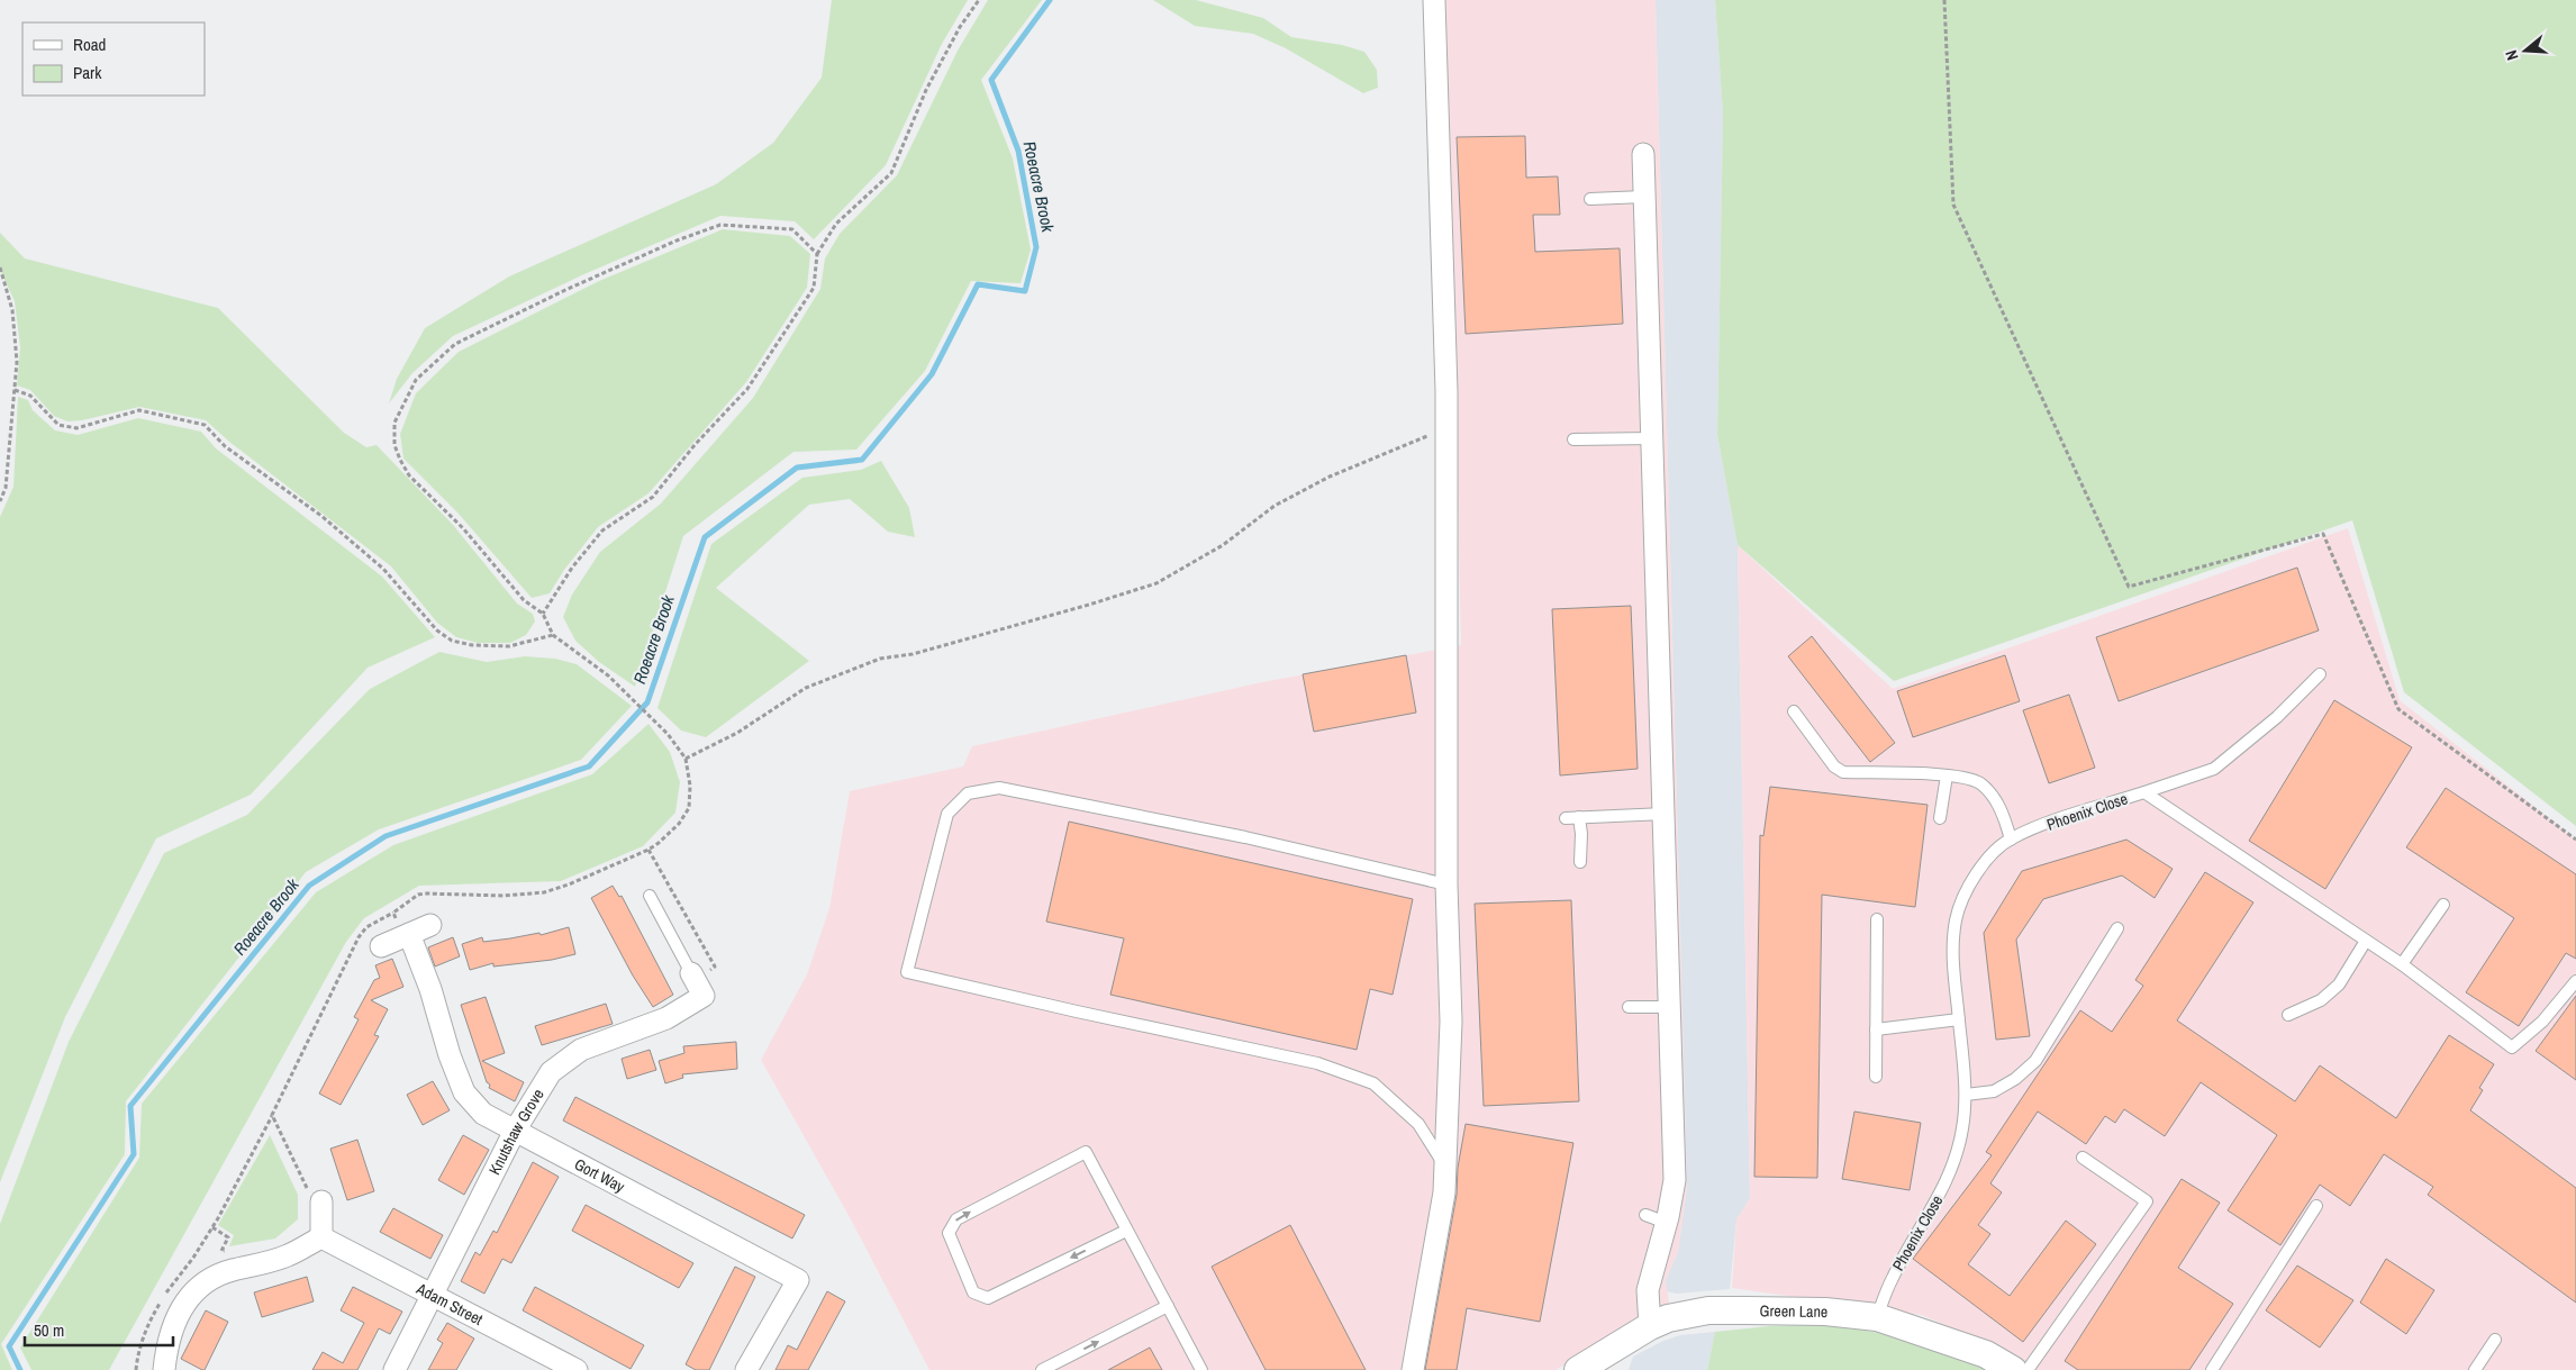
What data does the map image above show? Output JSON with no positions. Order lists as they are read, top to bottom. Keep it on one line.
{"streets":{"street":["Knutshaw Grove","Gort Way","Adam Street","Green Lane"],"lane":["Phoenix Close"]},"crossings":[["Phoenix Close","Green Lane"],["Knutshaw Grove","Gort Way"],["Knutshaw Grove","Adam Street"]],"water":["Roeacre Brook"],"legend":["Road","Park"],"scale_bar":"50 m","north":"left"}
